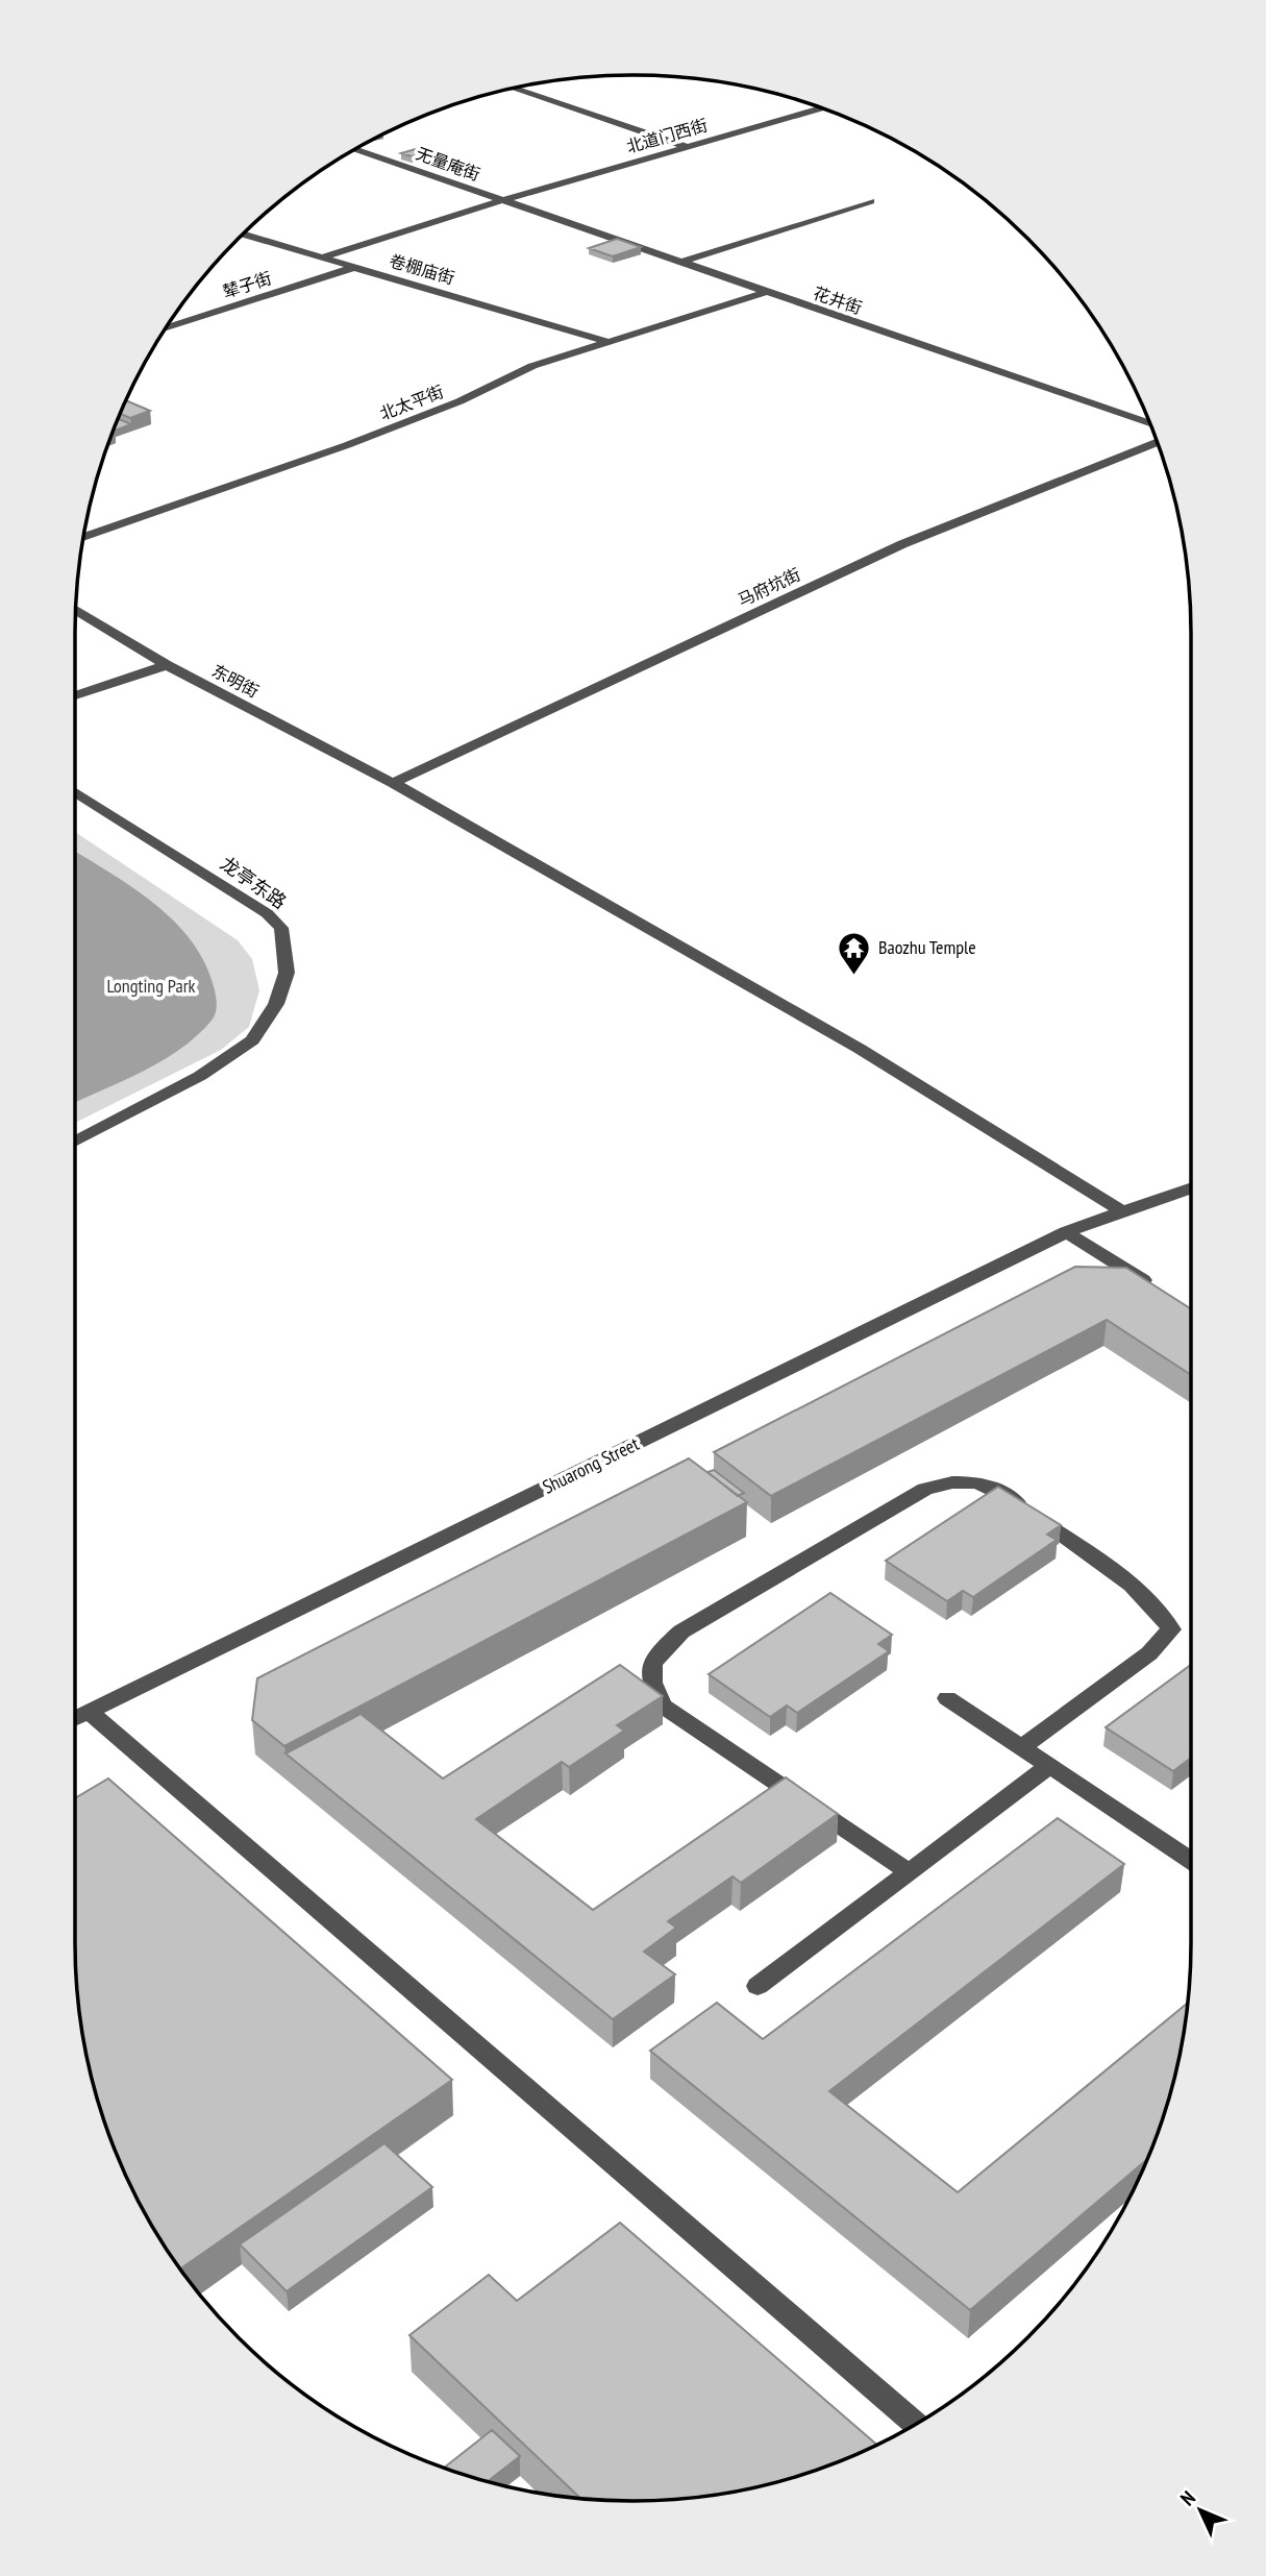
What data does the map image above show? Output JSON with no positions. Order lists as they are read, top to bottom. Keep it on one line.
{"streets":{"street":["北道门西街","无量庵街","卷棚庙街","辇子街","花井街","北太平街","马府坑街","东明街","龙亭东路","Shuarong Street"]},"crossings":[["北道门西街","无量庵街"],["北道门西街","卷棚庙街"],["北道门西街","花井街"],["无量庵街","花井街"],["卷棚庙街","辇子街"],["卷棚庙街","北太平街"],["花井街","北太平街"],["马府坑街","东明街"],["东明街","Shuarong Street"]],"parks":["Longting Park"],"places":{"temple":["Baozhu Temple"]},"north":"top left"}
